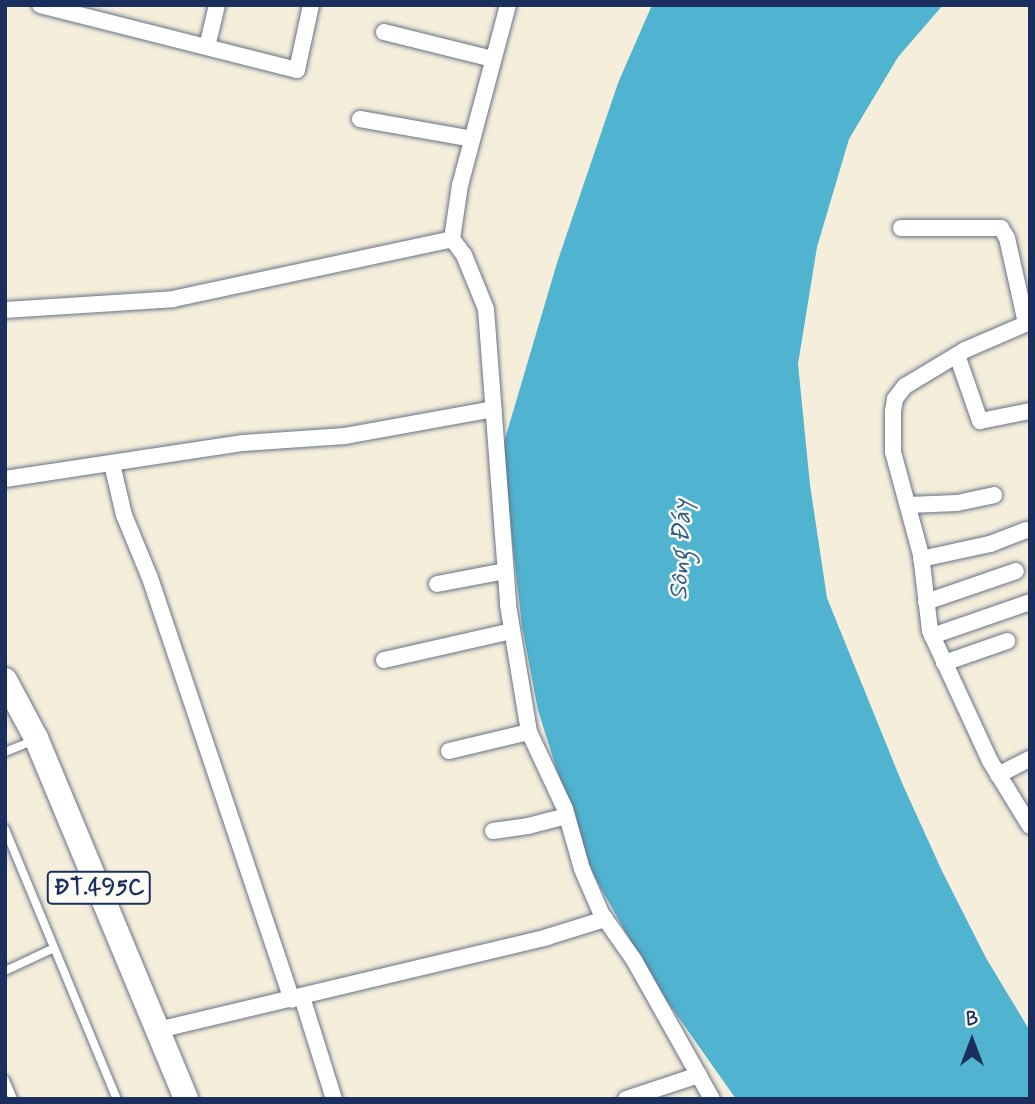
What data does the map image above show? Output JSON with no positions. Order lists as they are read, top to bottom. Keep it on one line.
{"streets":{"main road":["ĐT.495C"]},"water":["Sông Đáy"],"north":"top"}
